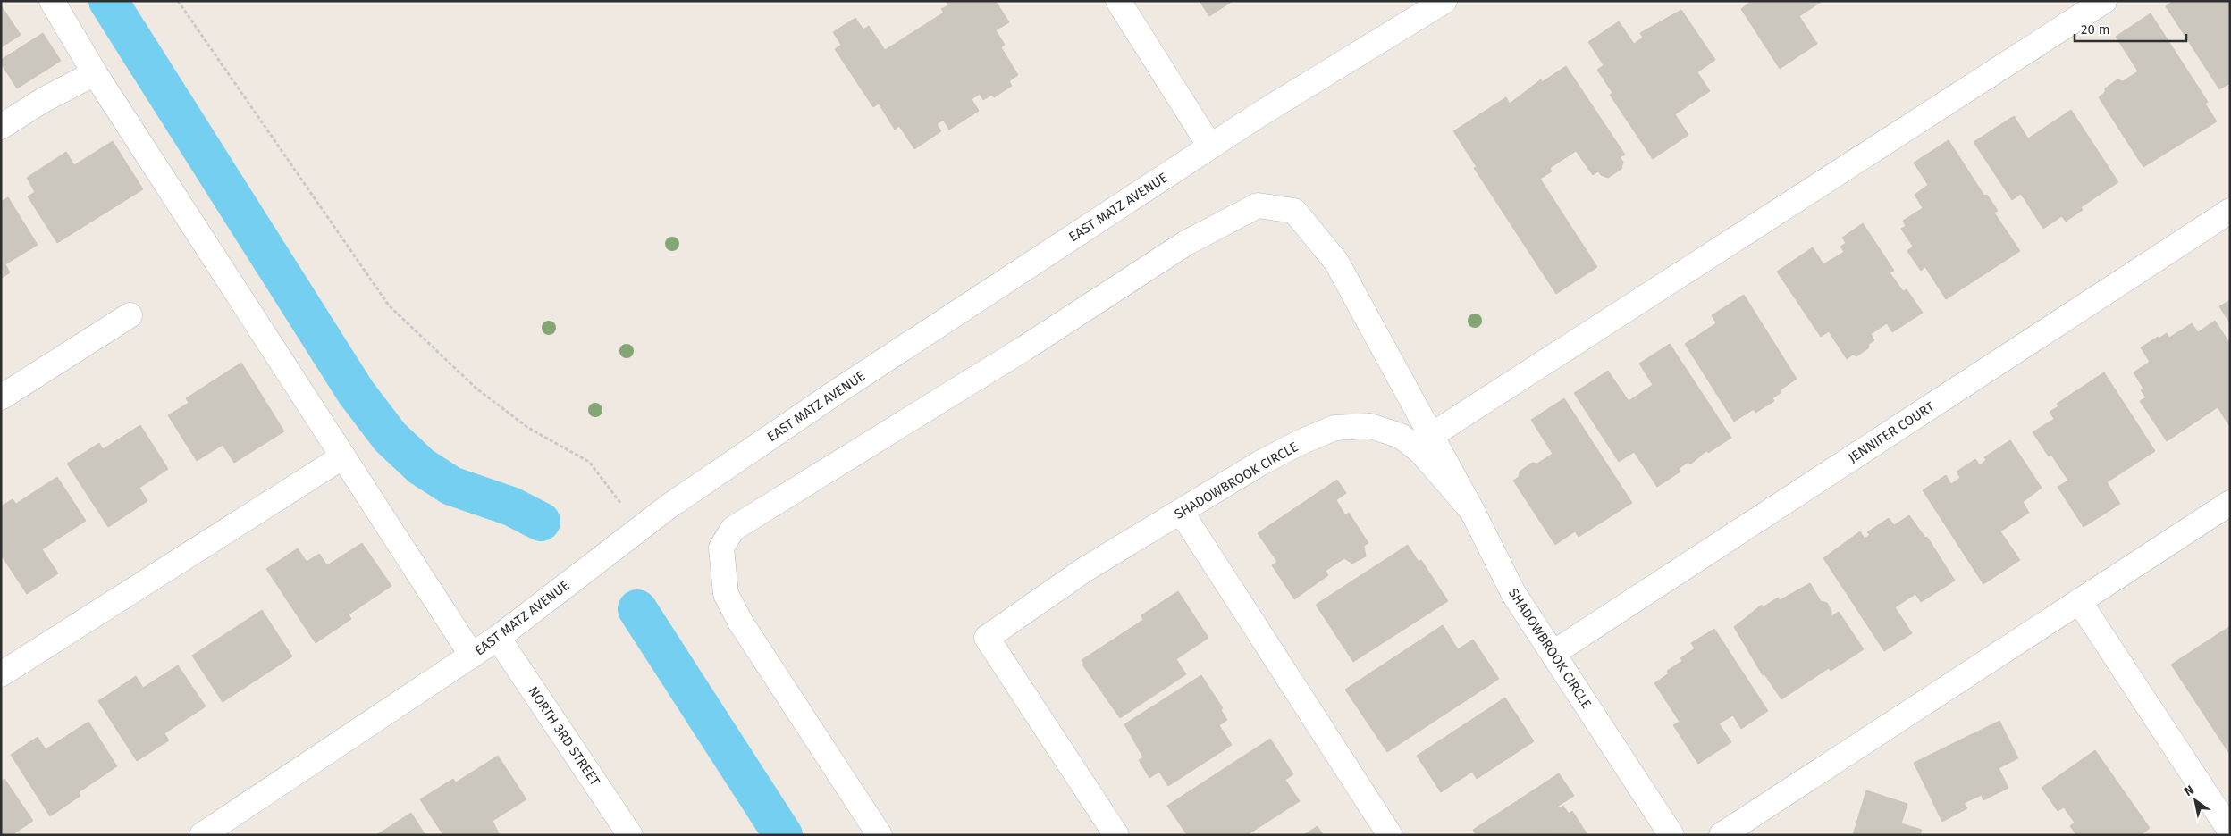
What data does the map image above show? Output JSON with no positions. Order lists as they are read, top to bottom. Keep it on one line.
{"streets":{"street":["EAST MATZ AVENUE","JENNIFER COURT","SHADOWBROOK CIRCLE","NORTH 3RD STREET"]},"crossings":[["EAST MATZ AVENUE","NORTH 3RD STREET"],["JENNIFER COURT","SHADOWBROOK CIRCLE"]],"scale_bar":"20 m","north":"top left"}
